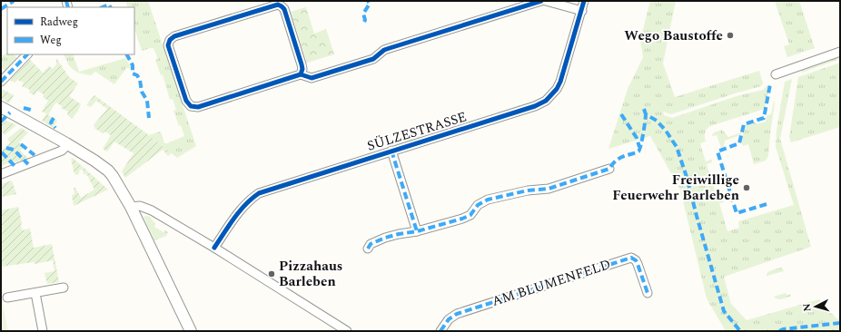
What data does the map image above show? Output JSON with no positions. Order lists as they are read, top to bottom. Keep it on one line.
{"streets":{"street":["SÜLZESTRASSE","AM BLUMENFELD"]},"places":["Wego Baustoffe","Freiwillige Feuerwehr Barleben","Pizzahaus Barleben"],"legend":["Radweg","Weg"],"north":"left"}
